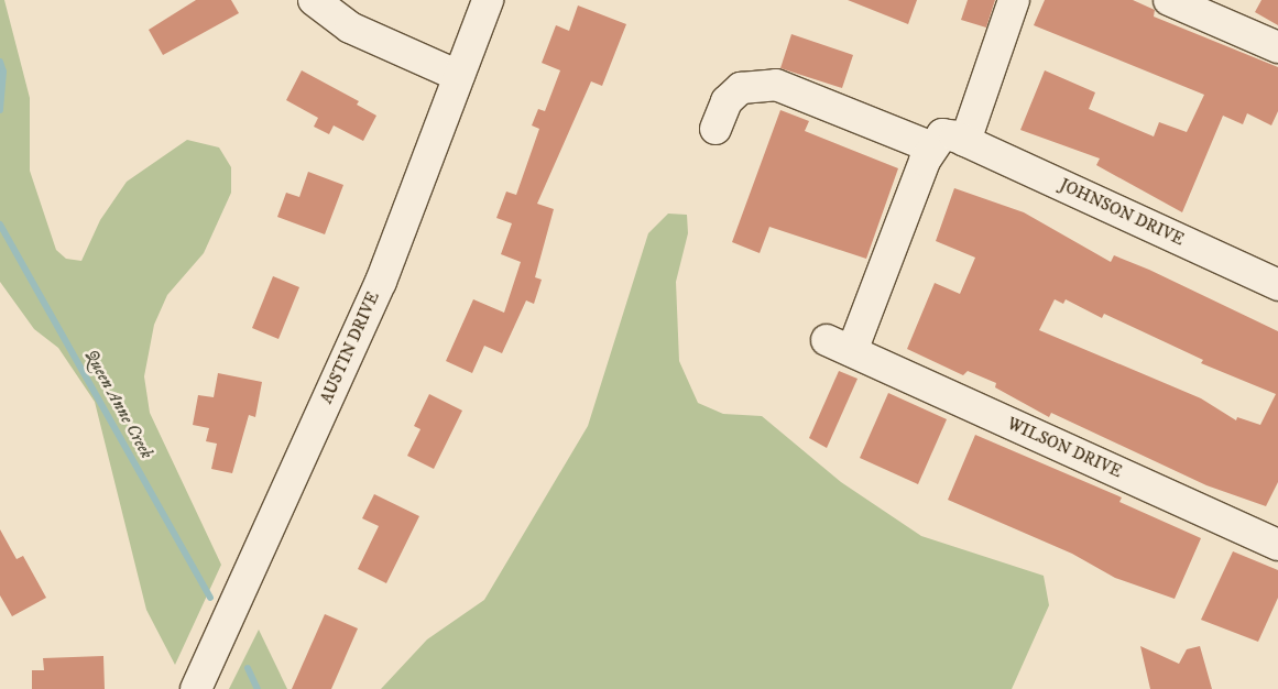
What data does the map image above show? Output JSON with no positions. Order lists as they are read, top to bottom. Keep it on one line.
{"streets":{"street":["JOHNSON DRIVE","AUSTIN DRIVE","WILSON DRIVE"]},"water":["Queen Anne Creek"]}
